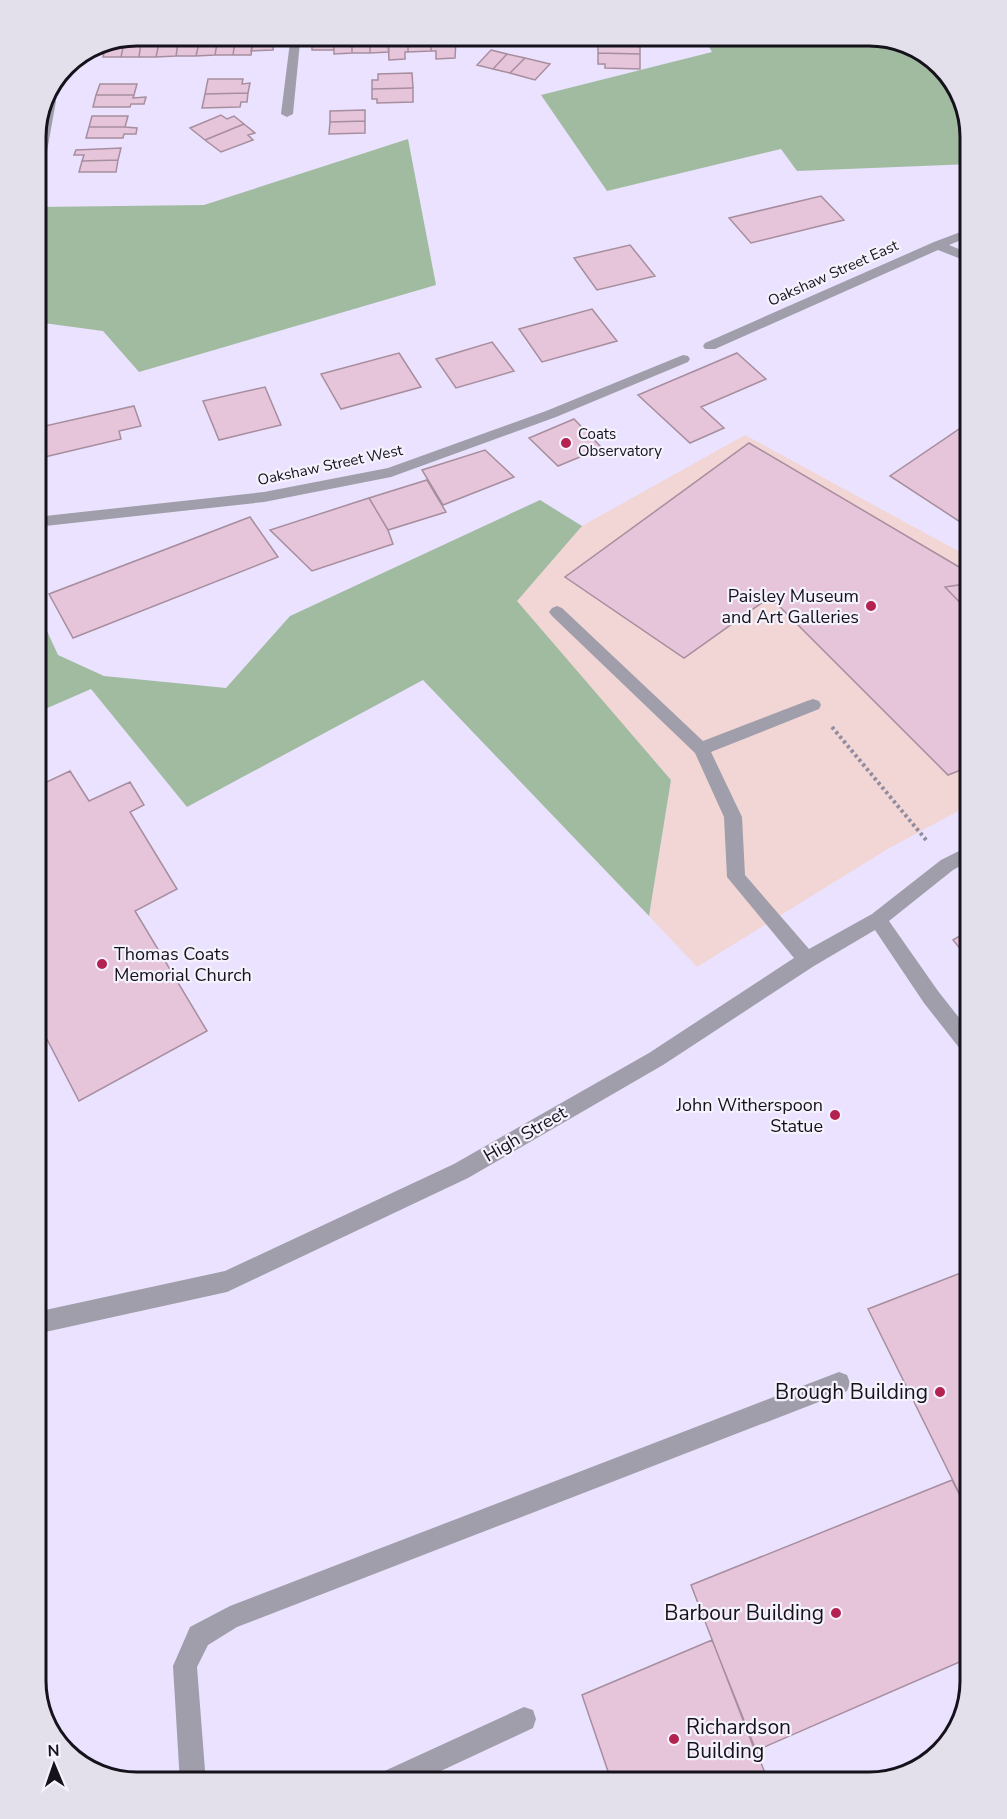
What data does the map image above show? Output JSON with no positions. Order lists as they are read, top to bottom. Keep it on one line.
{"streets":{"street":["Oakshaw Street East","Oakshaw Street West","High Street"]},"places":["Coats Observatory","Paisley Museum and Art Galleries","Thomas Coats Memorial Church","John Witherspoon Statue","Brough Building","Barbour Building","Richardson Building"],"north":"top"}
